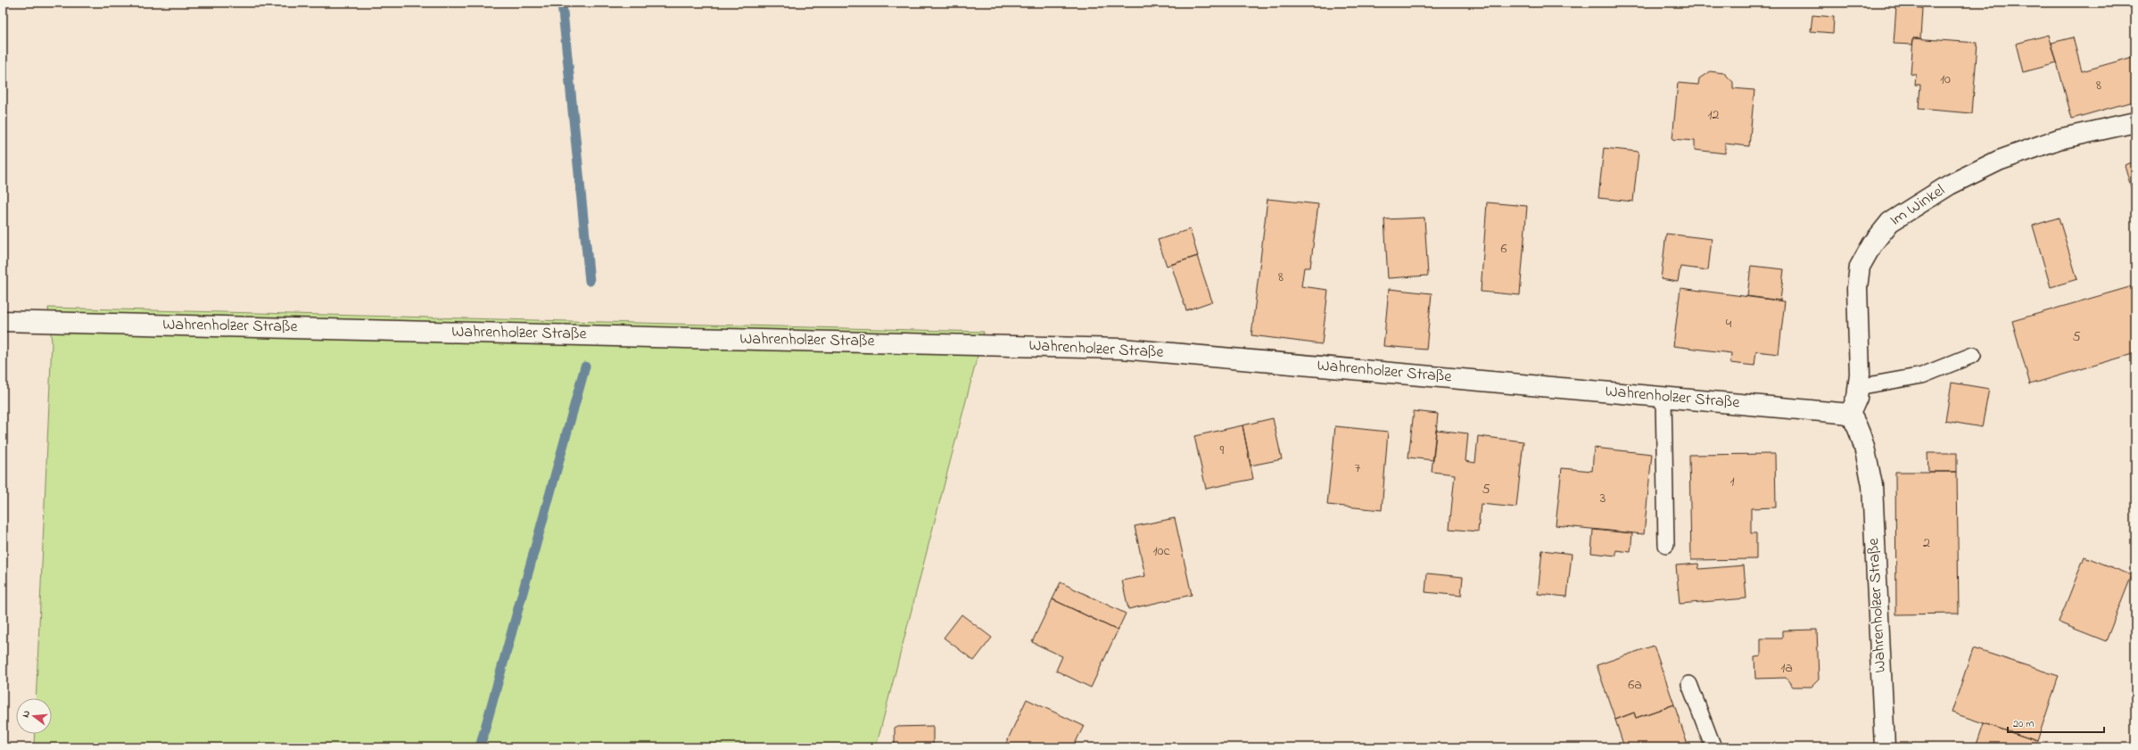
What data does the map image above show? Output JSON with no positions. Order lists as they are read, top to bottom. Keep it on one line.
{"streets":{"street":["Im Winkel","Wahrenholzer Straße"]},"crossings":[["Im Winkel","Wahrenholzer Straße"]],"house_numbers":["10","8","12","6","8","4","5","9","7","1","5","3","2","10c","1a","6a"],"scale_bar":"20 m","north":"left"}
